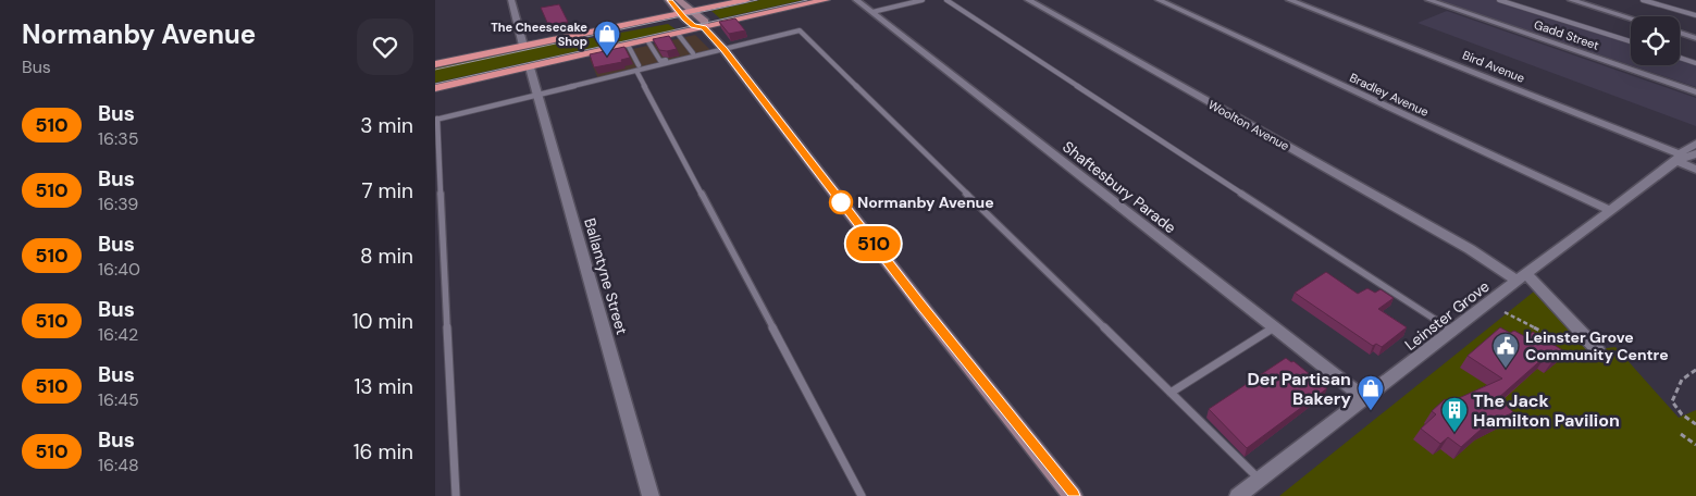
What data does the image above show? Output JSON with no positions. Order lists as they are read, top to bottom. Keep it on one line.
{"streets":{"street":["Gadd Street","Bird Avenue","Bradley Avenue","Woolton Avenue","Shaftesbury Parade","Ballantyne Street","Leinster Grove"]},"crossings":[["Bird Avenue","Leinster Grove"],["Bradley Avenue","Leinster Grove"],["Woolton Avenue","Leinster Grove"],["Shaftesbury Parade","Leinster Grove"]],"places":{"shop":["The Cheesecake Shop","Der Partisan Bakery"],"other":["Normanby Avenue"],"public building":["Leinster Grove Community Centre"],"building":["The Jack Hamilton Pavilion"]},"lines":["bus line 510"],"page":{"heading":["Normanby Avenue","Bus"],"on_map":"510","list":[{"mark":"510","name":"Bus","note":"16:35","value":"3 min"},{"mark":"510","name":"Bus","note":"16:39","value":"7 min"},{"mark":"510","name":"Bus","note":"16:40","value":"8 min"},{"mark":"510","name":"Bus","note":"16:42","value":"10 min"},{"mark":"510","name":"Bus","note":"16:45","value":"13 min"},{"mark":"510","name":"Bus","note":"16:48","value":"16 min"}]}}
